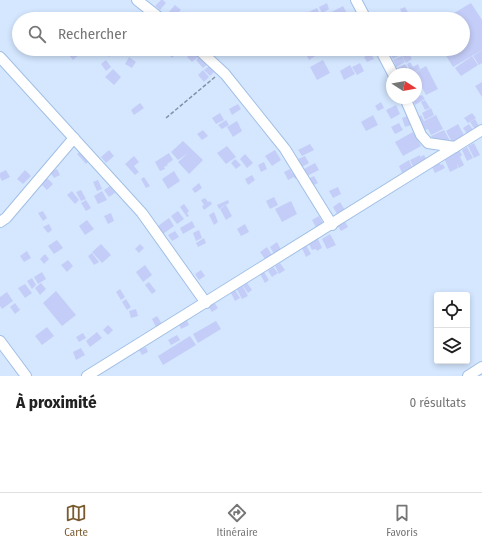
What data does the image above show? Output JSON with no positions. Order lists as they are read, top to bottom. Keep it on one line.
{"north":"right","page":{"search":"Rechercher","heading":["À proximité","0 résultats"],"nav":["Carte","Itinéraire","Favoris"]}}
